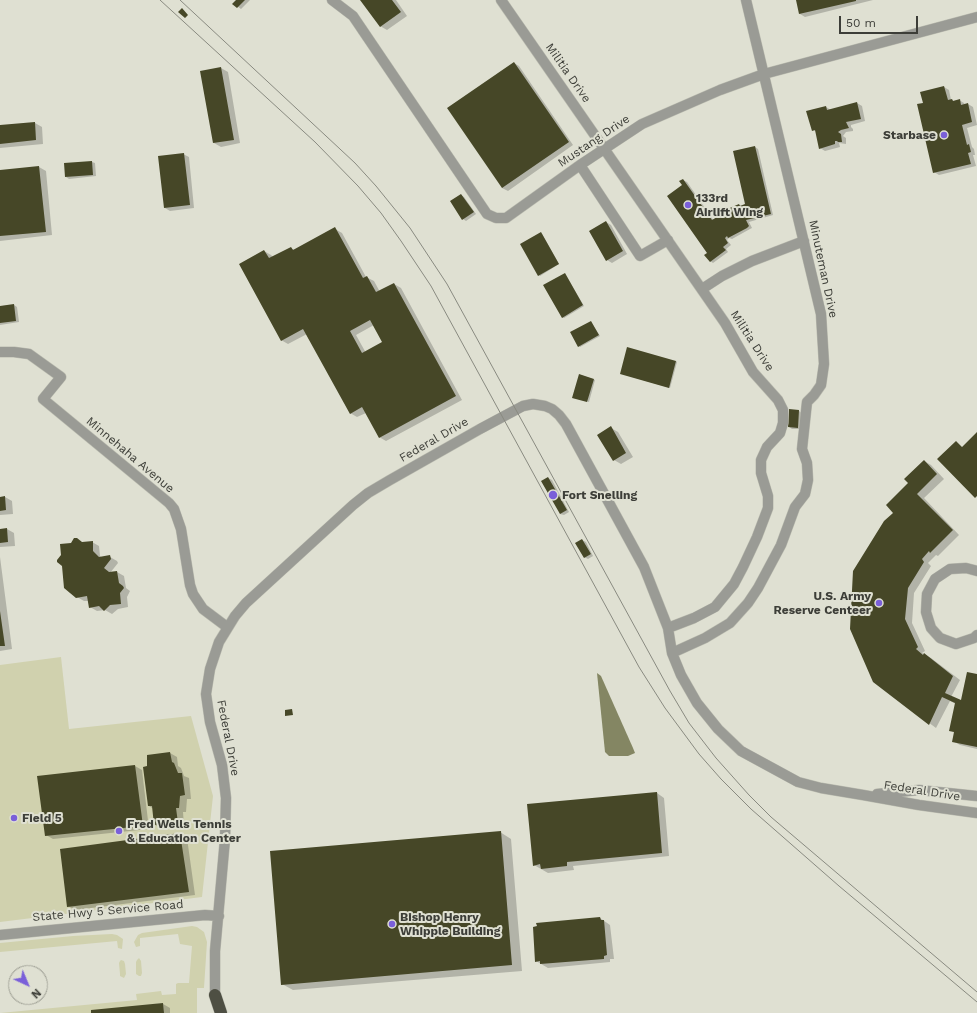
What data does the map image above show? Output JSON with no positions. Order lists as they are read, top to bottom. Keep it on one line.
{"streets":{"street":["Militia Drive","Mustang Drive","Minuteman Drive","Federal Drive","Minnehaha Avenue","State Hwy 5 Service Road"]},"crossings":[["Militia Drive","Mustang Drive"],["Militia Drive","Federal Drive"],["Mustang Drive","Minuteman Drive"],["Minuteman Drive","Federal Drive"],["Federal Drive","Minnehaha Avenue"],["Federal Drive","State Hwy 5 Service Road"]],"places":["Starbase","133rd Airlift Wing","Fort Snelling","U.S. Army Reserve Centeer","Field 5","Fred Wells Tennis & Education Center","Bishop Henry Whipple Building"],"scale_bar":"50 m","north":"bottom right"}
